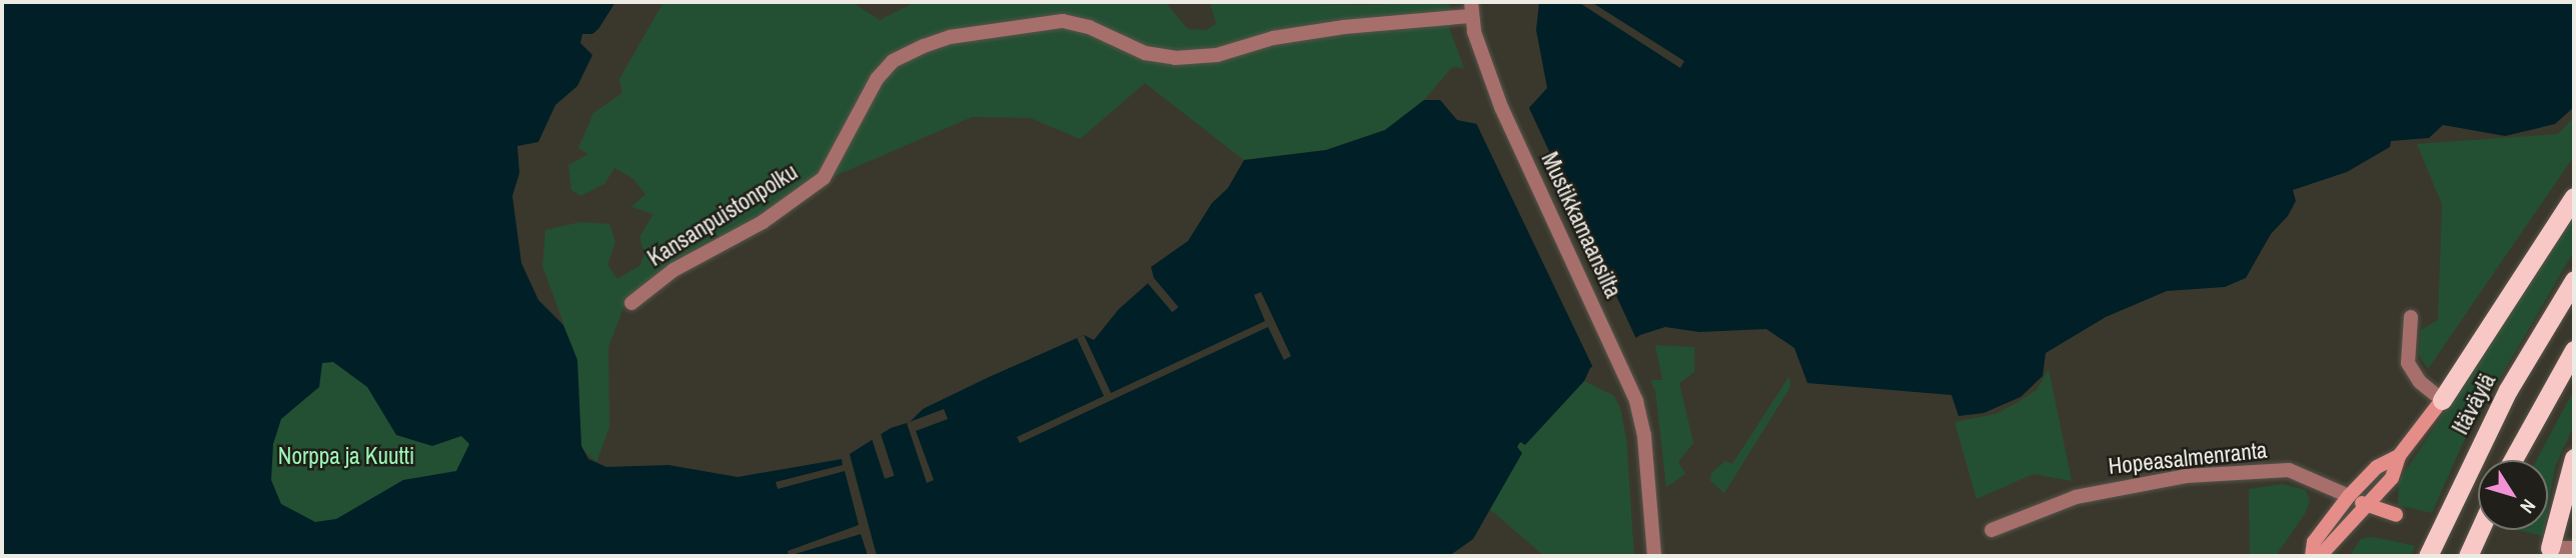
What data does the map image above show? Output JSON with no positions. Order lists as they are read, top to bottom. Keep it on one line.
{"streets":{"highway":["Itäväylä"],"street":["Kansanpuistonpolku","Mustikkamaansilta","Hopeasalmenranta"]},"crossings":[["Kansanpuistonpolku","Mustikkamaansilta"]],"parks":["Norppa ja Kuutti"],"north":"bottom right"}
